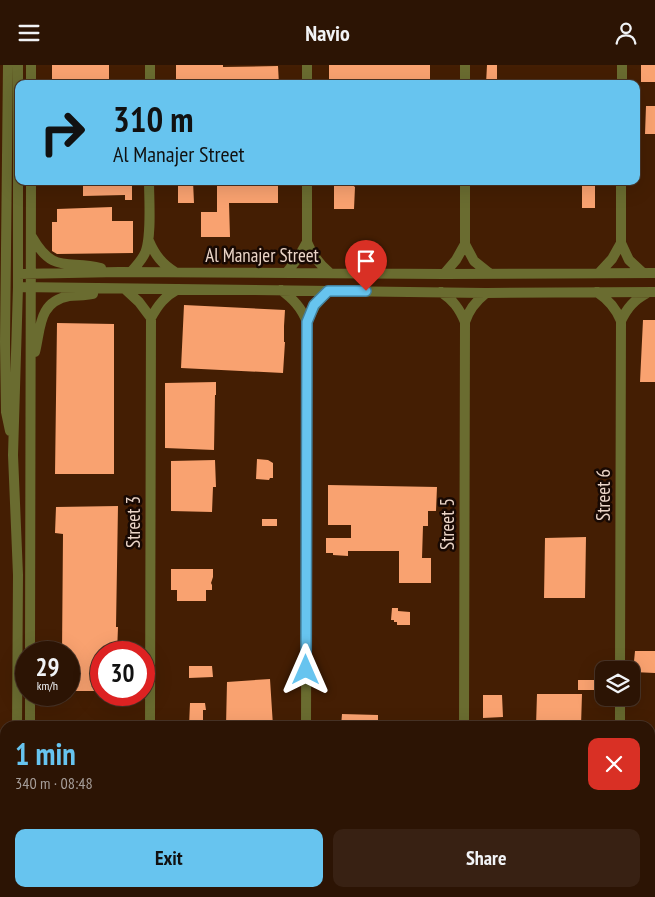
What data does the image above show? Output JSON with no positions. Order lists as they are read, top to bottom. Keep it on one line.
{"streets":{"street":["Al Manajer Street","Street 6","Street 3","Street 5"]},"page":{"header":"Navio","turn":["310 m","Al Manajer Street"],"speed":"29 km/h","limit":"30","heading":["1 min","340 m · 08:48"],"buttons":["Exit","Share"]}}
